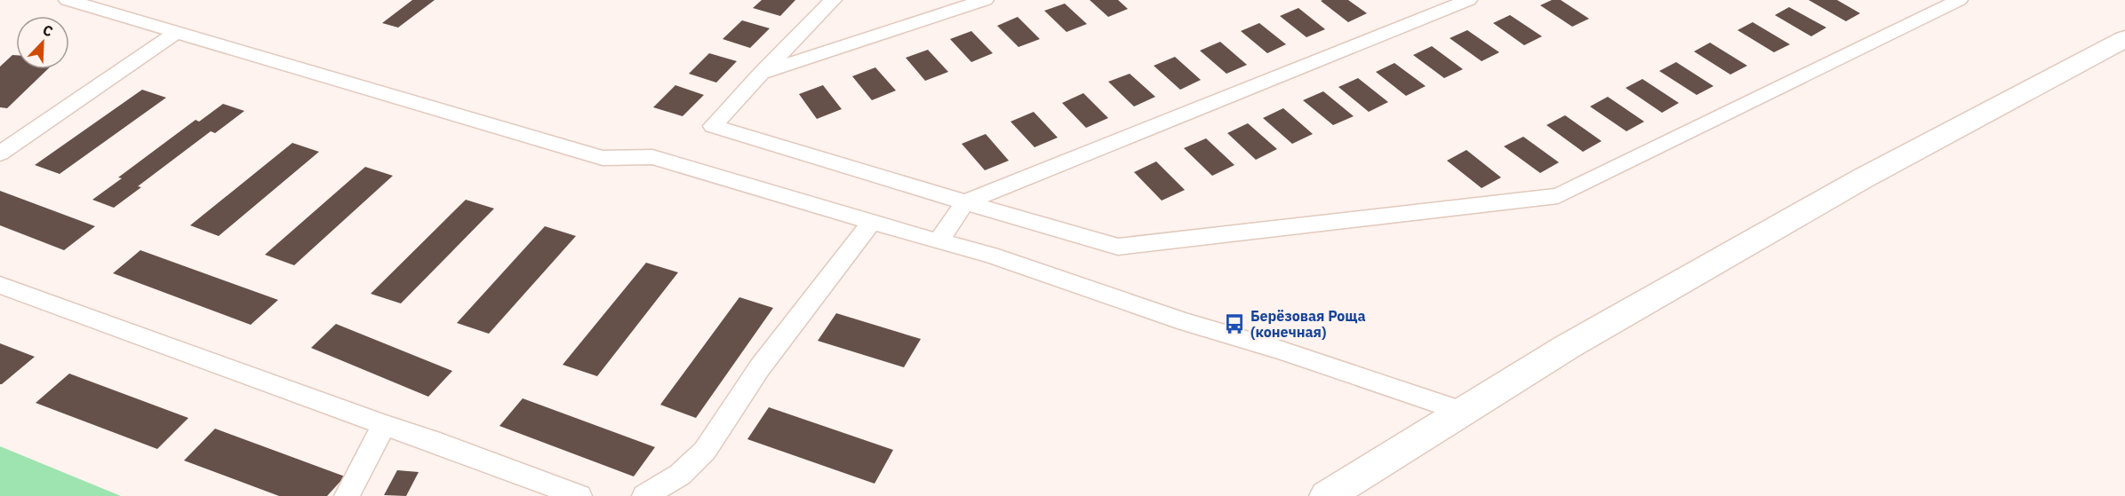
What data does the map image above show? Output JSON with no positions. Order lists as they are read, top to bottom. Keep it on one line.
{"places":{"bus stop":["Берёзовая Роща (конечная)"]},"north":"top right"}
